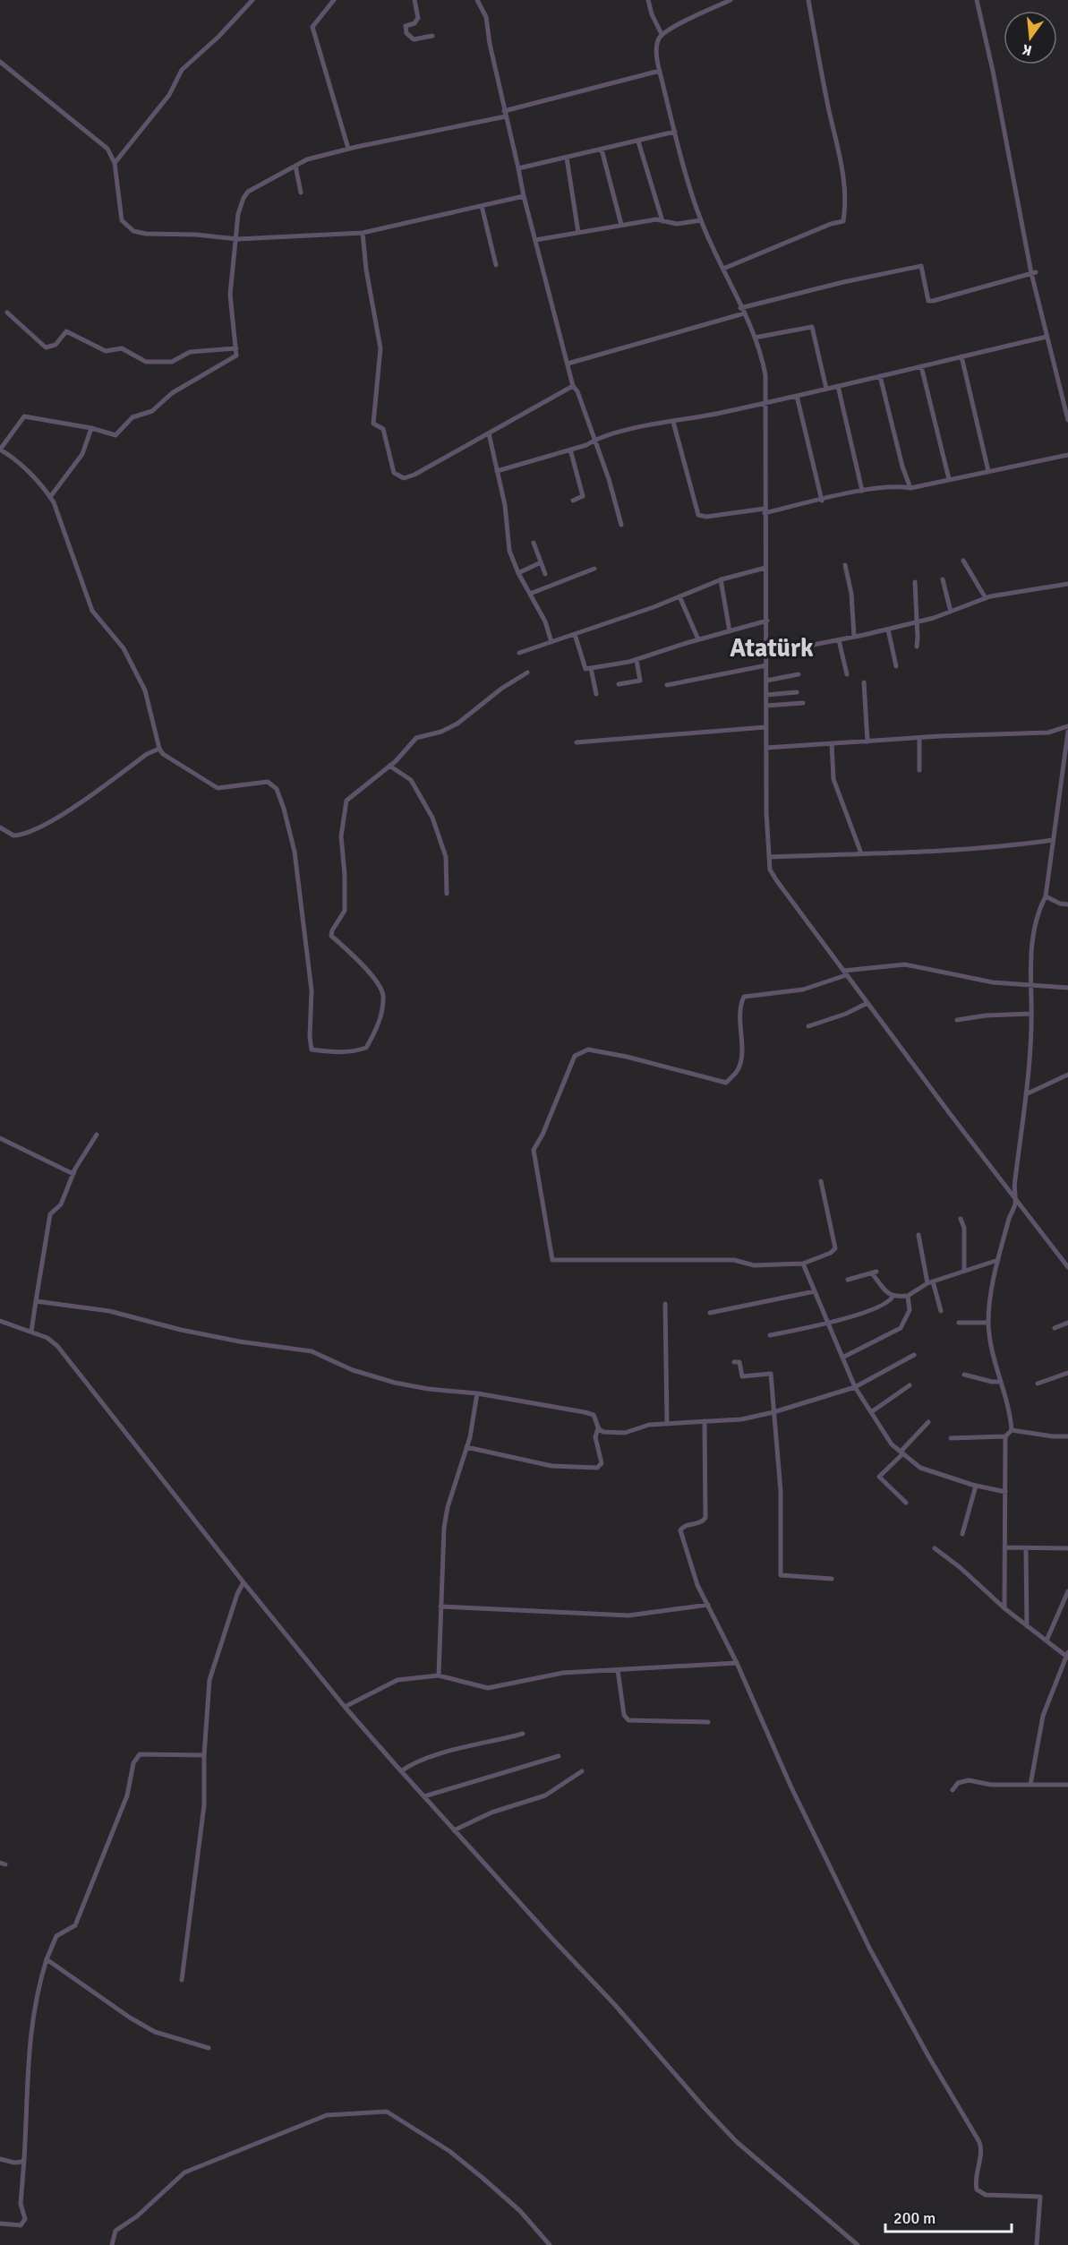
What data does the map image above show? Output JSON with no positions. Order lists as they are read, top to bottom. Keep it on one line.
{"districts":["Atatürk"],"scale_bar":"200 m","north":"bottom"}
